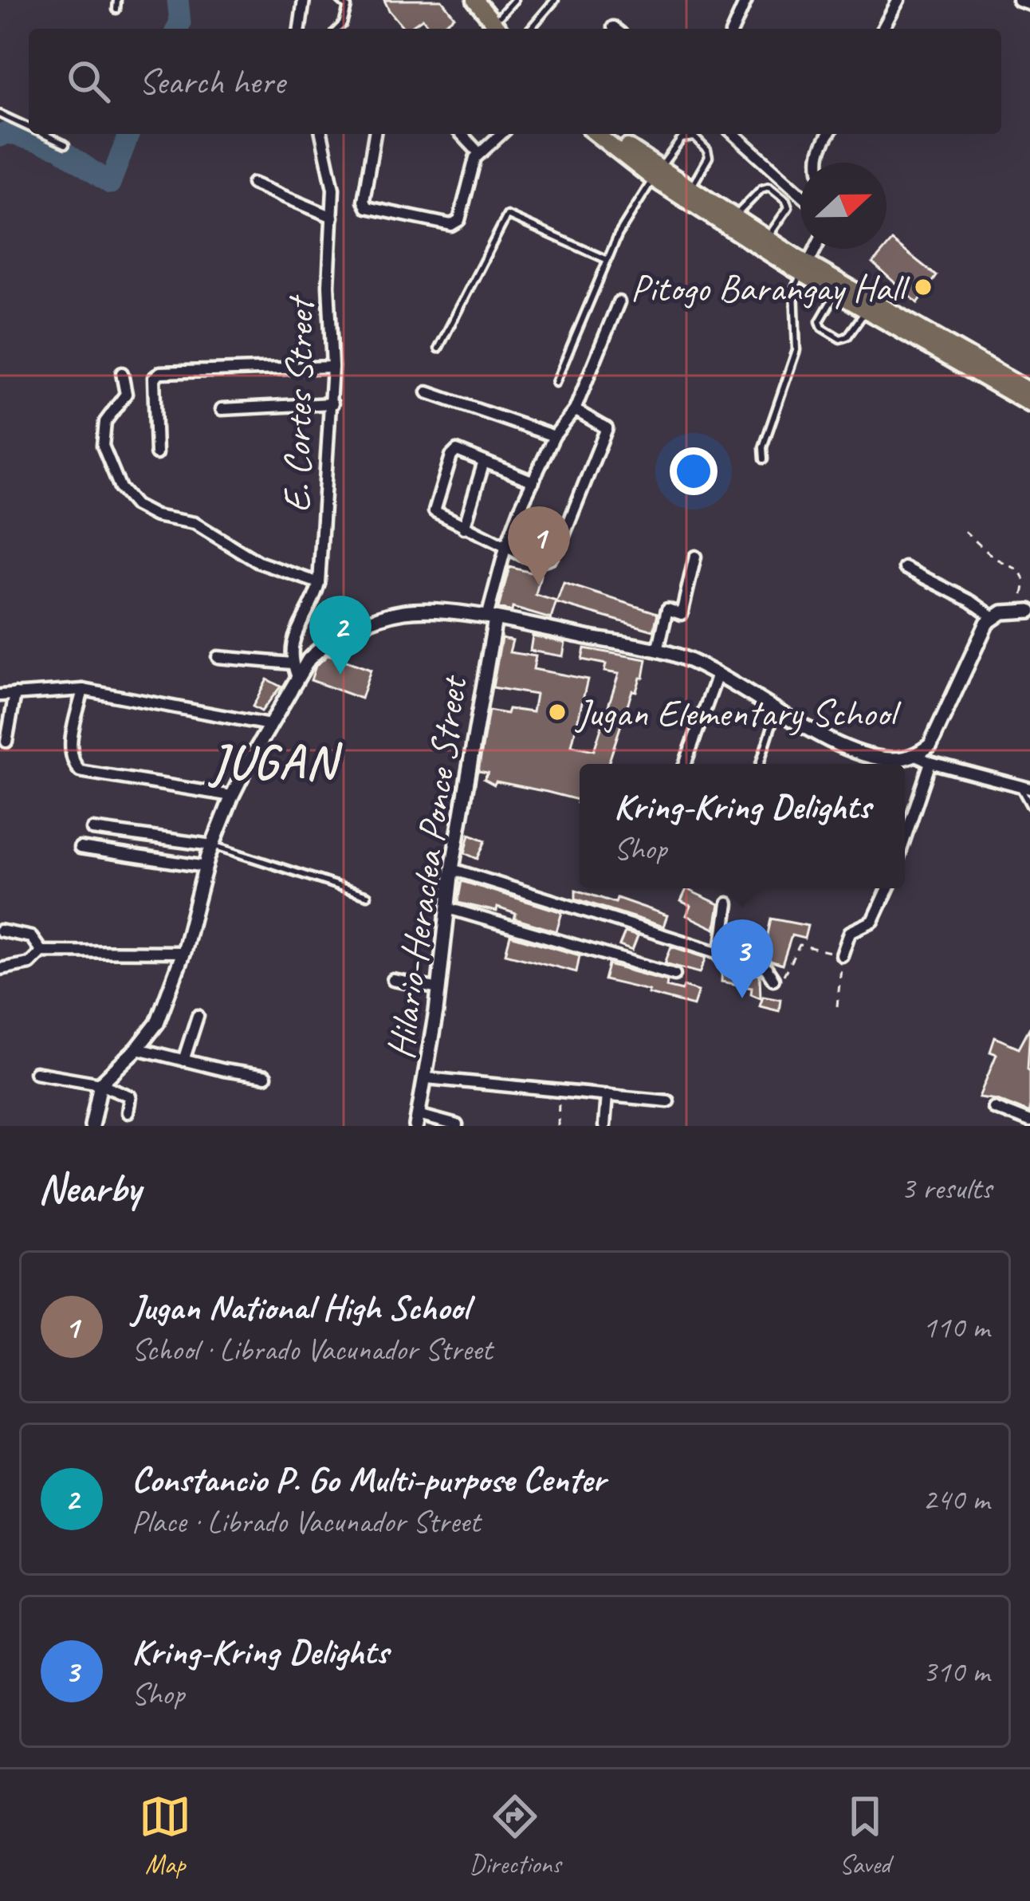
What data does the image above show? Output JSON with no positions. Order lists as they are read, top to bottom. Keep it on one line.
{"streets":{"street":["E. Cortes Street","Hilario-Heraclea Ponce Street"]},"districts":["JUGAN"],"places":["Pitogo Barangay Hall","Jugan Elementary School"],"north":"right","page":{"search":"Search here","pins":["1","2","3"],"popup":["Kring-Kring Delights","Shop"],"heading":["Nearby","3 results"],"list":[{"mark":"1","name":"Jugan National High School","note":"School · Librado Vacunador Street","value":"110 m"},{"mark":"2","name":"Constancio P. Go Multi-purpose Center","note":"Place · Librado Vacunador Street","value":"240 m"},{"mark":"3","name":"Kring-Kring Delights","note":"Shop","value":"310 m"}],"nav":["Map","Directions","Saved"]}}
